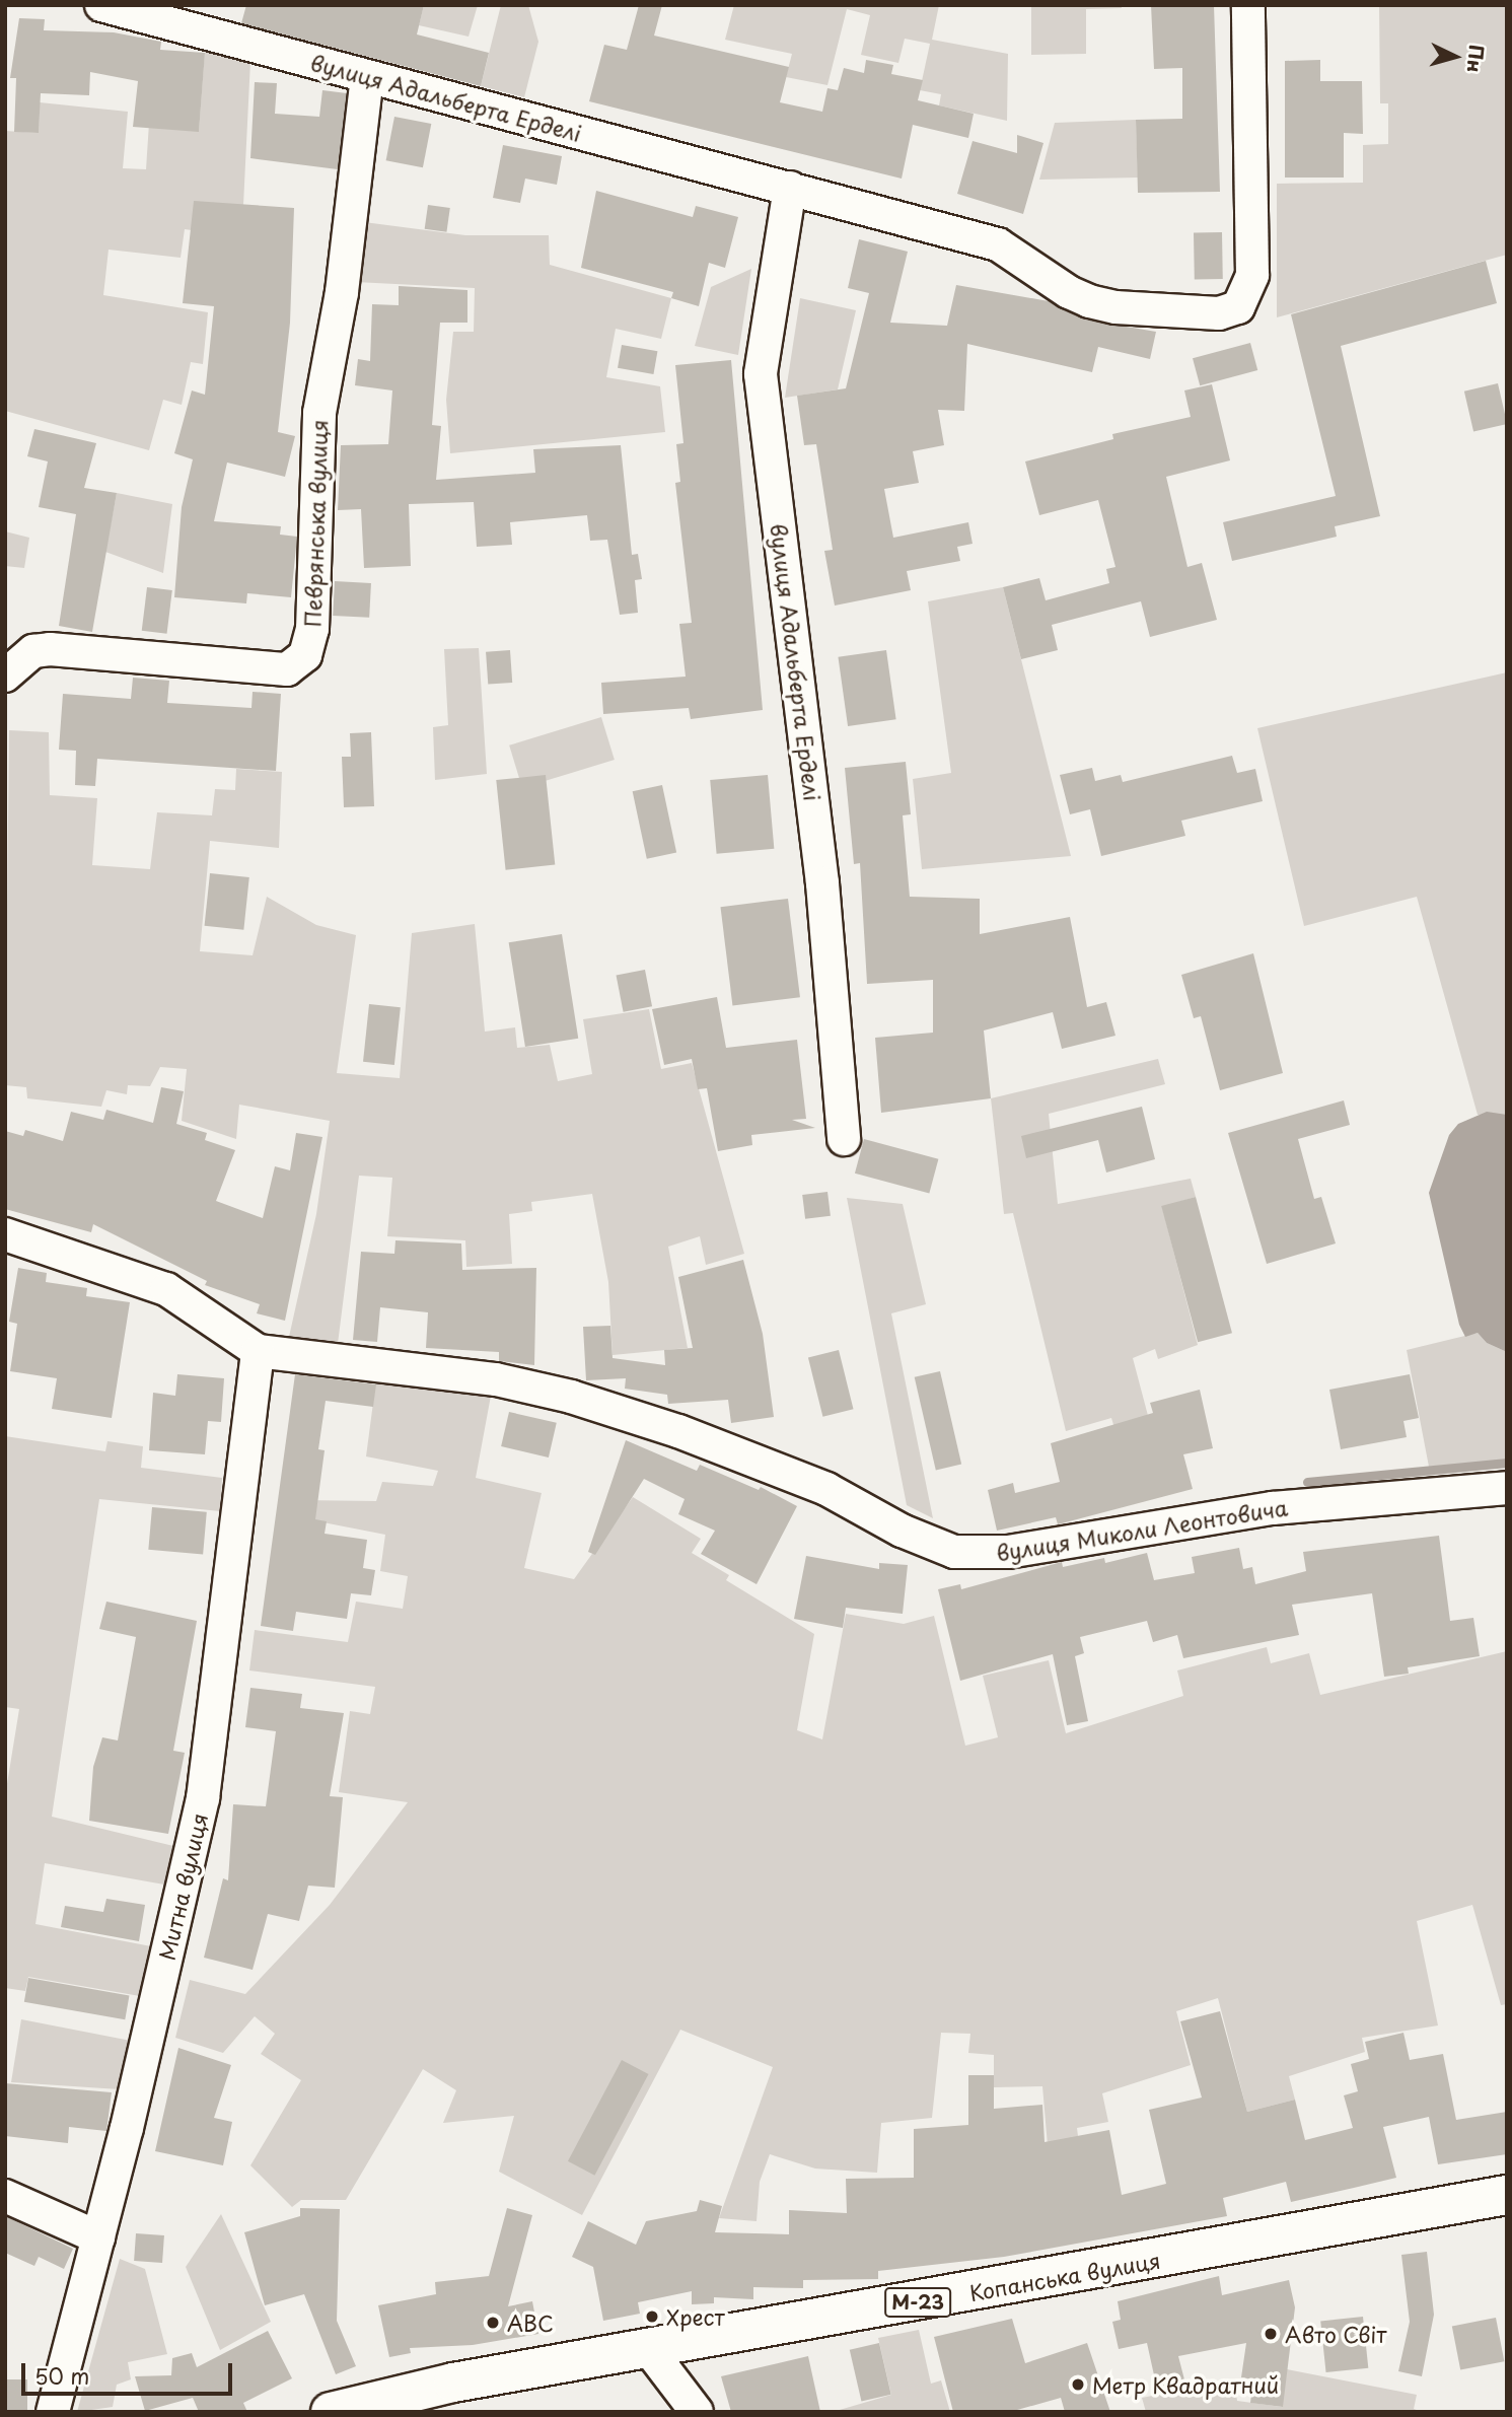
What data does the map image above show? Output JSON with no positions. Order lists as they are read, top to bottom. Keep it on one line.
{"streets":{"highway":["Копанська вулиця","М-23"],"street":["вулиця Адальберта Ерделі","Певрянська вулиця","вулиця Миколи Леонтовича","Митна вулиця"]},"crossings":[["вулиця Адальберта Ерделі","Певрянська вулиця"],["вулиця Миколи Леонтовича","Митна вулиця"]],"places":["Хрест","ABC","Авто Світ","Метр Квадратний"],"scale_bar":"50 m","north":"right"}
